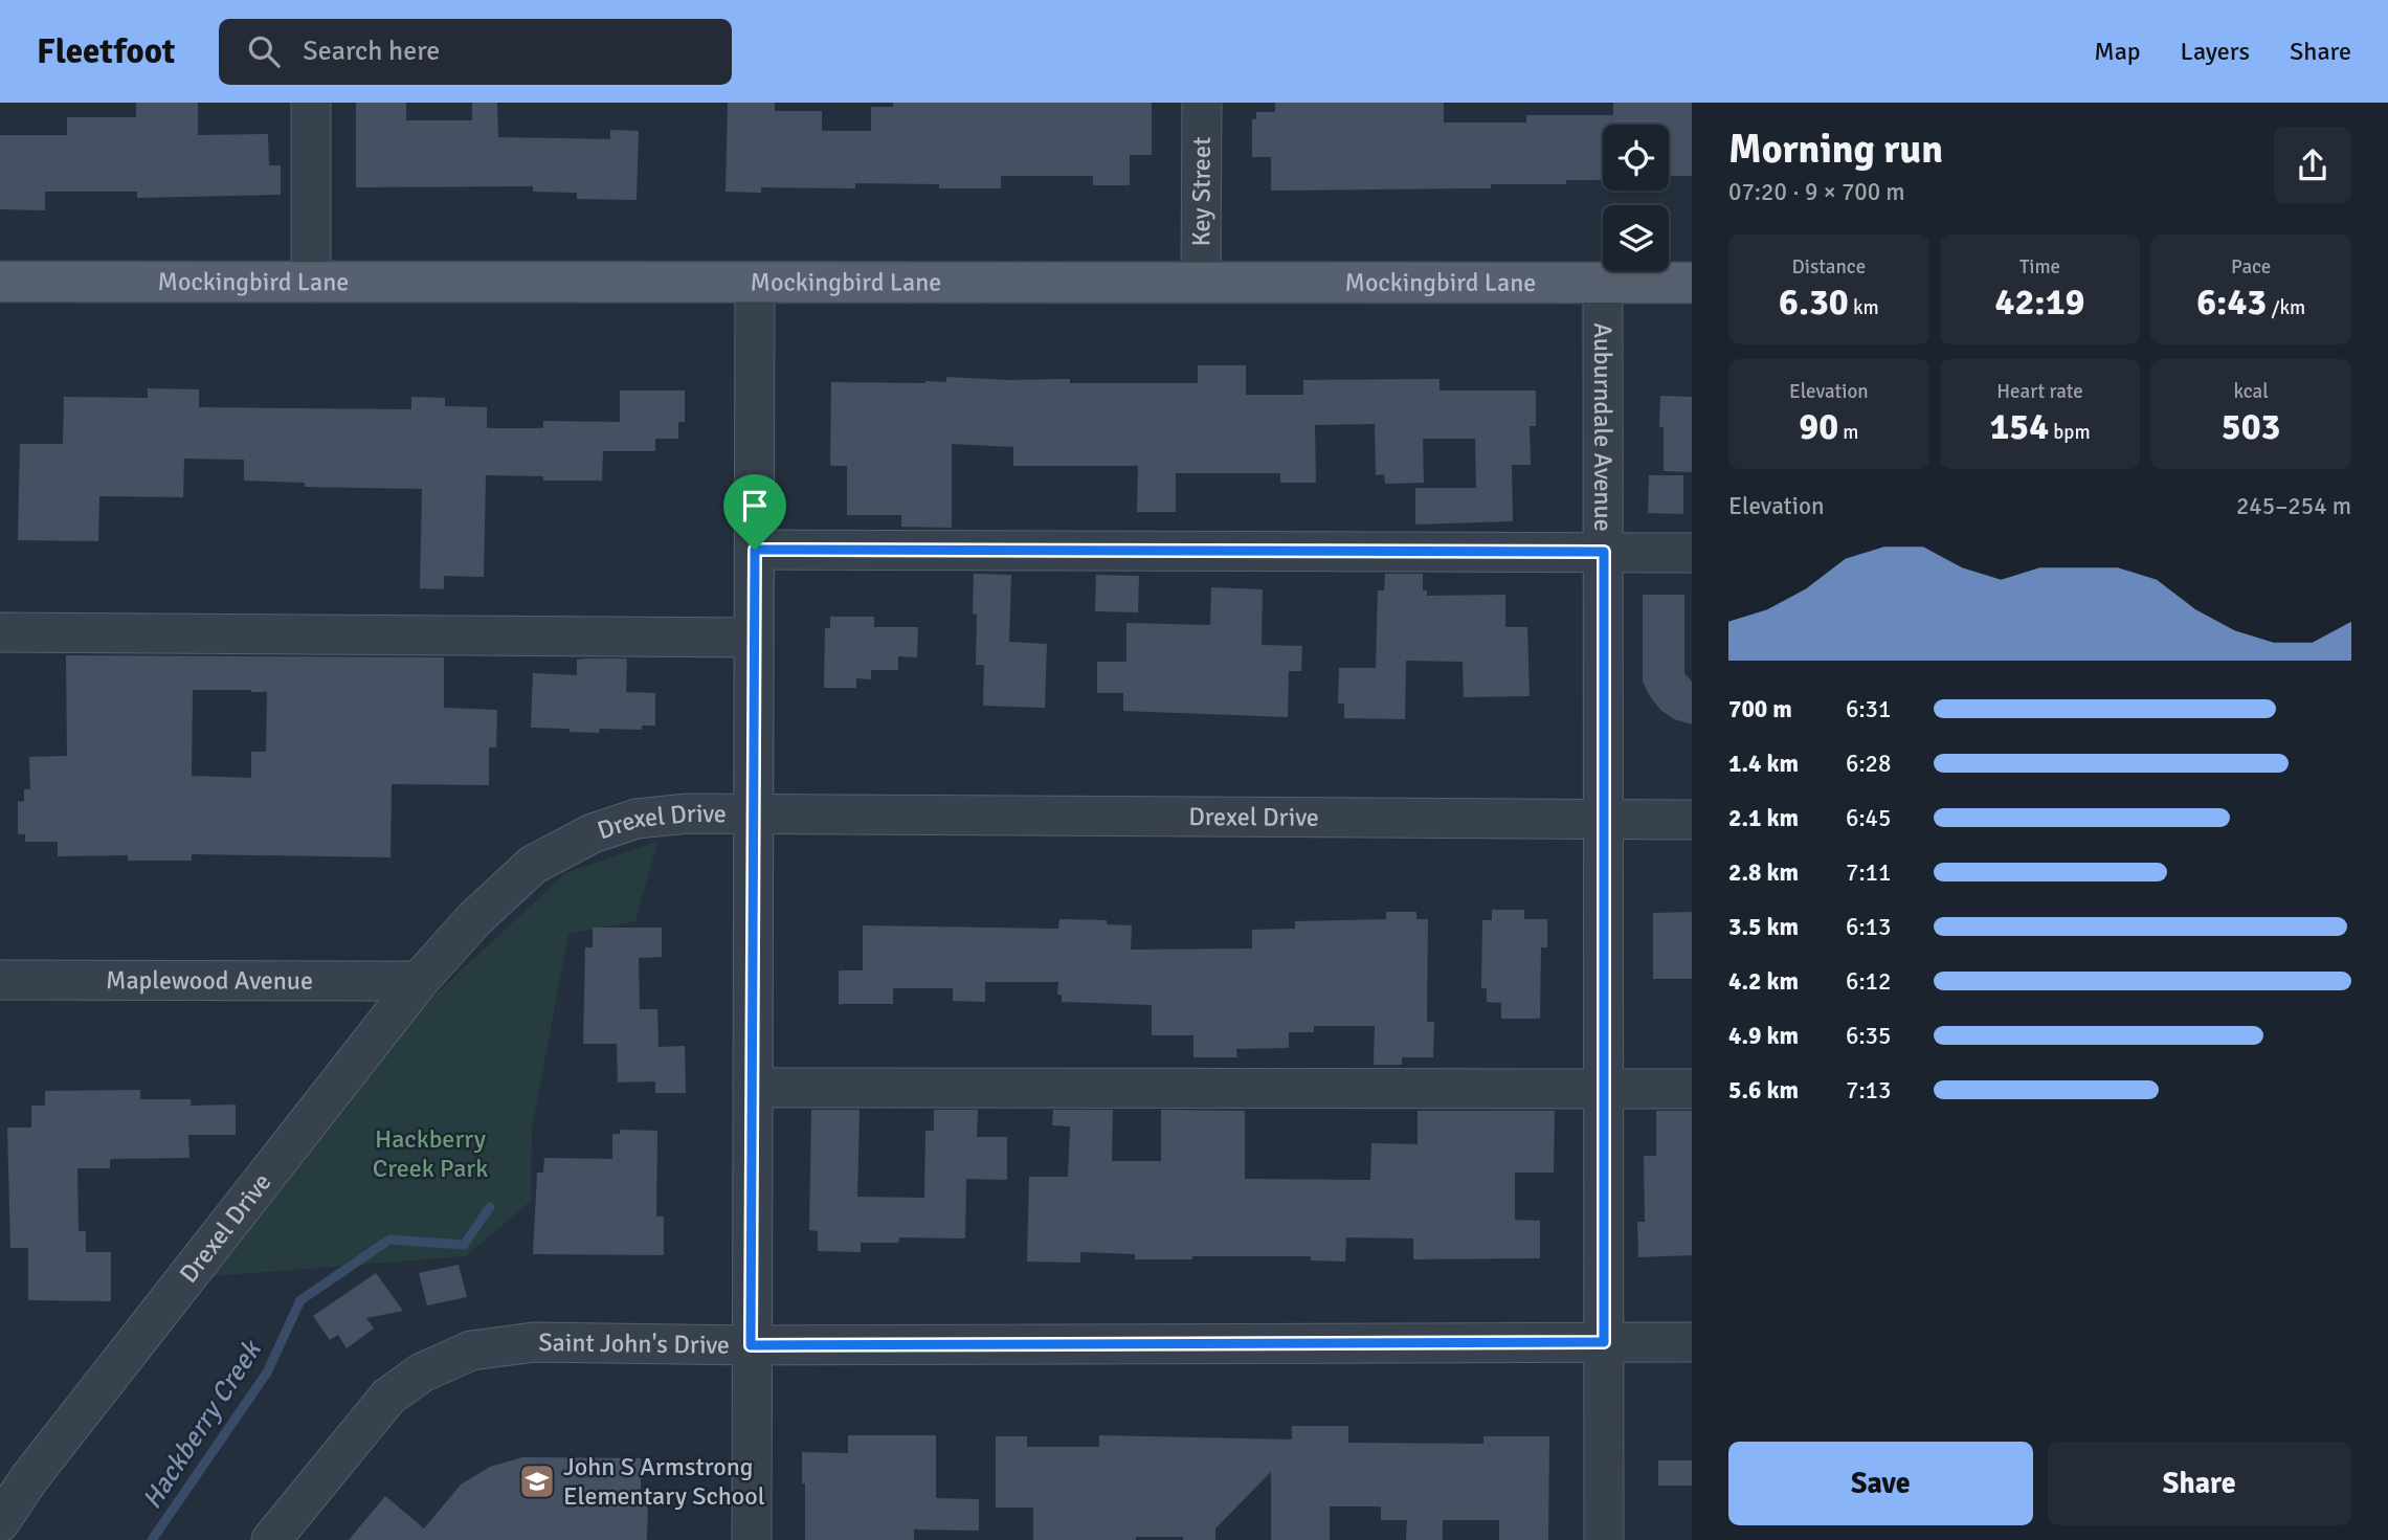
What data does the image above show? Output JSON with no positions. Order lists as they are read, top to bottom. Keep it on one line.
{"streets":{"main road":["Mockingbird Lane"],"street":["Key Street","Auburndale Avenue","Drexel Drive","Maplewood Avenue","Saint John's Drive"]},"crossings":[["Key Street","Mockingbird Lane"],["Mockingbird Lane","Auburndale Avenue"],["Auburndale Avenue","Drexel Drive"],["Auburndale Avenue","Saint John's Drive"],["Drexel Drive","Maplewood Avenue"]],"water":["Hackberry Creek"],"parks":["Hackberry Creek Park"],"places":{"school or university":["John S Armstrong Elementary School"]},"page":{"header":"Fleetfoot","search":"Search here","nav":["Map","Layers","Share"],"heading":["Morning run","07:20 · 9 × 700 m"],"stats":[["Distance","6.30 km"],["Time","42:19"],["Pace","6:43 /km"],["Elevation","90 m"],["Heart rate","154 bpm"],["kcal","503"]],"chart":["Elevation","245–254 m"],"list":[{"name":"700 m","note":"6:31"},{"name":"1.4 km","note":"6:28"},{"name":"2.1 km","note":"6:45"},{"name":"2.8 km","note":"7:11"},{"name":"3.5 km","note":"6:13"},{"name":"4.2 km","note":"6:12"},{"name":"4.9 km","note":"6:35"},{"name":"5.6 km","note":"7:13"}],"buttons":["Save","Share"]}}
